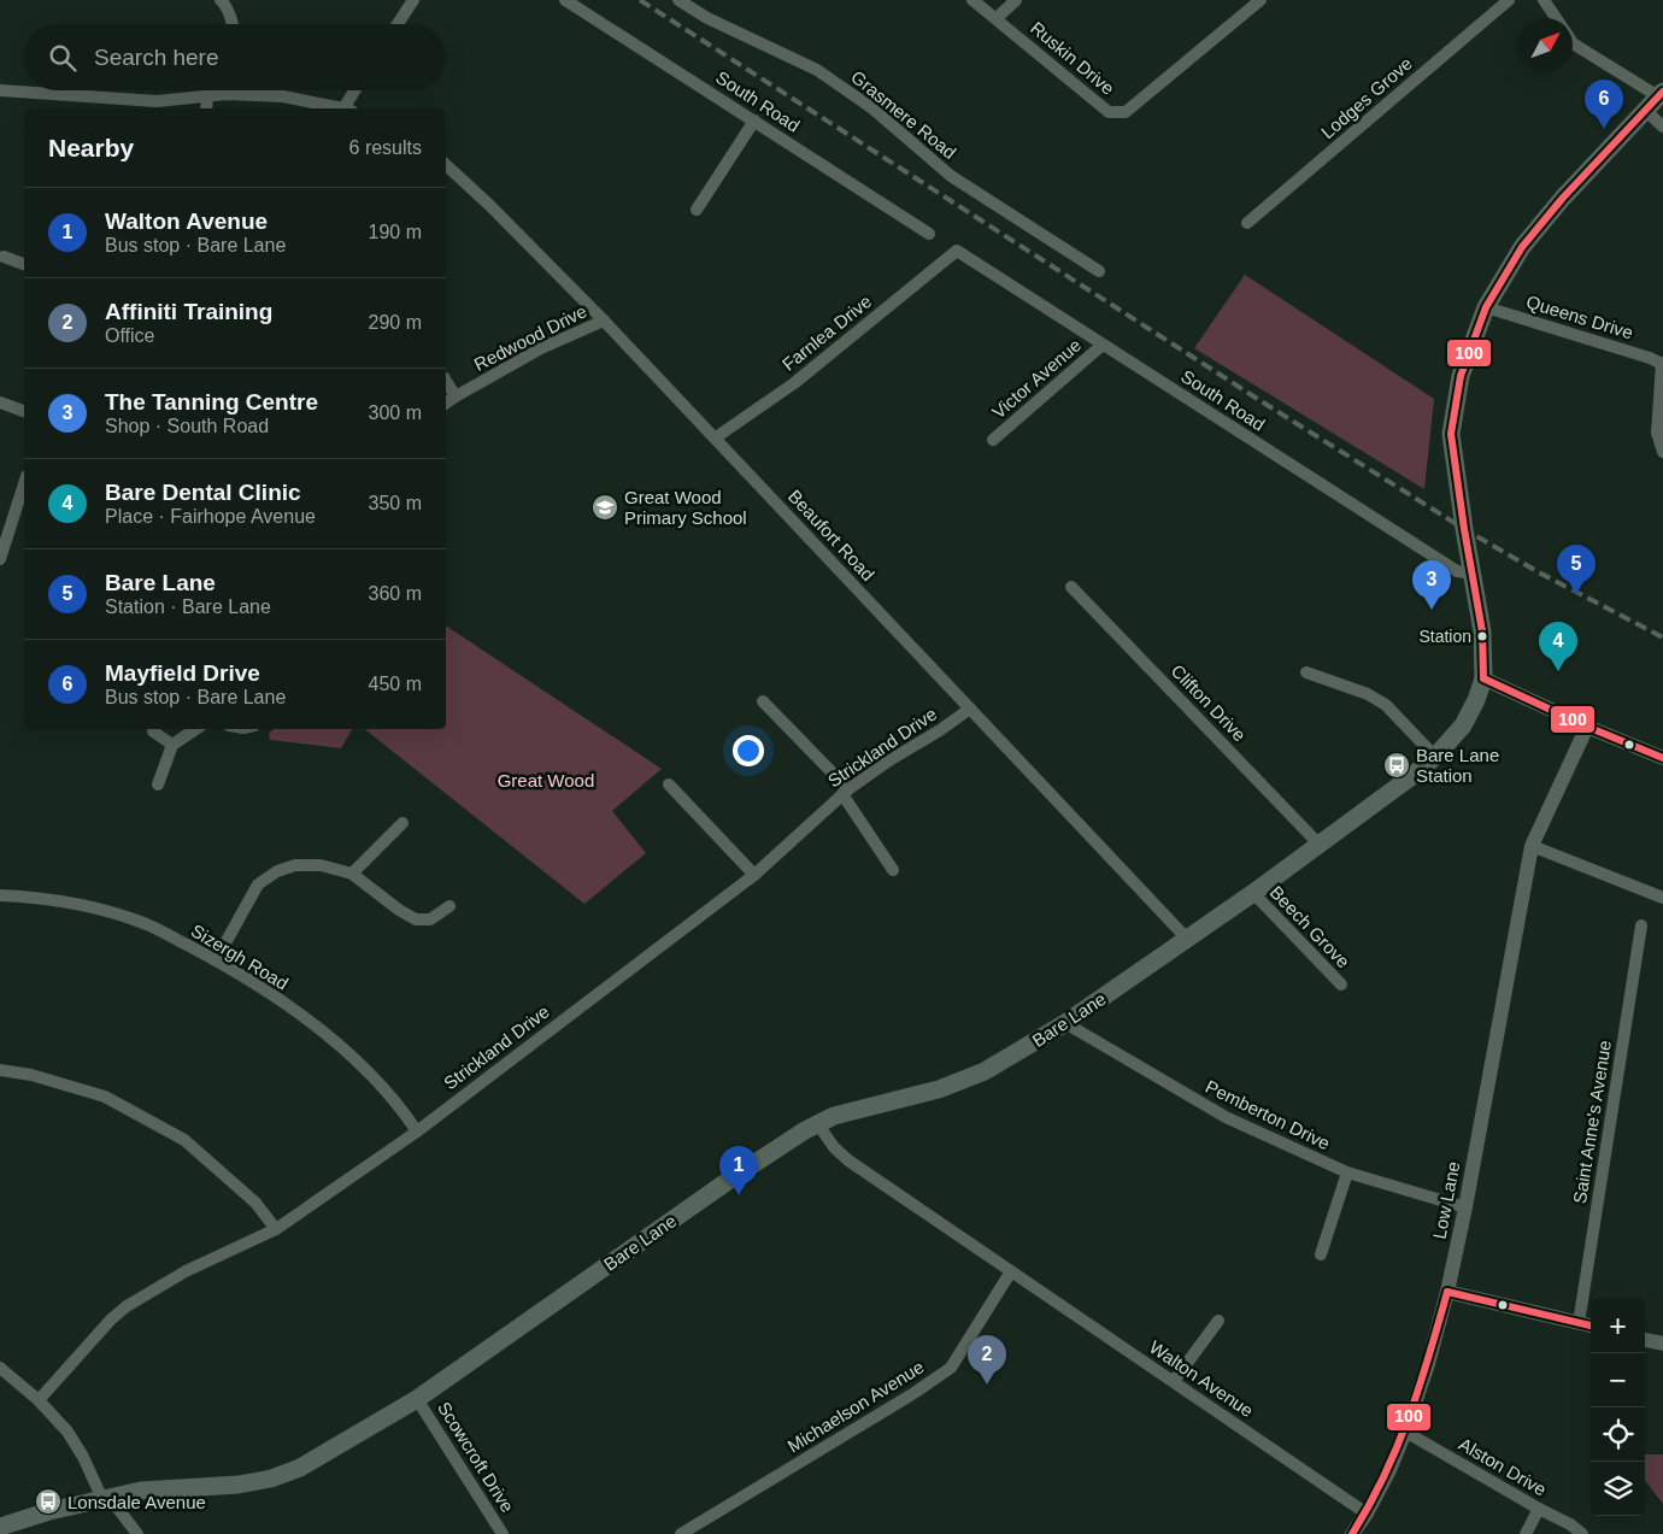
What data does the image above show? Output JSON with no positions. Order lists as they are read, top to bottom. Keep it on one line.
{"streets":{"main road":["Bare Lane"],"street":["Ruskin Drive","Lodges Grove","South Road","Grasmere Road","Queens Drive","Farnlea Drive","Redwood Drive","Victor Avenue","Beaufort Road","Clifton Drive","Strickland Drive","Beech Grove","Sizergh Road","Pemberton Drive","Saint Anne's Avenue","Low Lane","Walton Avenue","Michaelson Avenue","Scowcroft Drive","Alston Drive"]},"crossings":[["South Road","Farnlea Drive"],["South Road","Victor Avenue"],["South Road","Bare Lane"],["Queens Drive","Bare Lane"],["Farnlea Drive","Beaufort Road"],["Redwood Drive","Beaufort Road"],["Beaufort Road","Strickland Drive"],["Beaufort Road","Bare Lane"],["Clifton Drive","Bare Lane"],["Strickland Drive","Sizergh Road"],["Beech Grove","Bare Lane"],["Bare Lane","Pemberton Drive"],["Bare Lane","Walton Avenue"],["Bare Lane","Scowcroft Drive"],["Pemberton Drive","Low Lane"],["Low Lane","Walton Avenue"],["Low Lane","Alston Drive"],["Walton Avenue","Michaelson Avenue"]],"parks":["Great Wood"],"places":{"school or university":["Great Wood Primary School"],"other":["Station"],"bus stop":["Bare Lane Station","Lonsdale Avenue"]},"lines":["transit line 100"],"north":"top right","page":{"search":"Search here","pins":["6","5","3","4","1","2"],"heading":["Nearby","6 results"],"list":[{"mark":"1","name":"Walton Avenue","note":"Bus stop · Bare Lane","value":"190 m"},{"mark":"2","name":"Affiniti Training","note":"Office","value":"290 m"},{"mark":"3","name":"The Tanning Centre","note":"Shop · South Road","value":"300 m"},{"mark":"4","name":"Bare Dental Clinic","note":"Place · Fairhope Avenue","value":"350 m"},{"mark":"5","name":"Bare Lane","note":"Station · Bare Lane","value":"360 m"},{"mark":"6","name":"Mayfield Drive","note":"Bus stop · Bare Lane","value":"450 m"}],"map_buttons":["+","−"]}}
